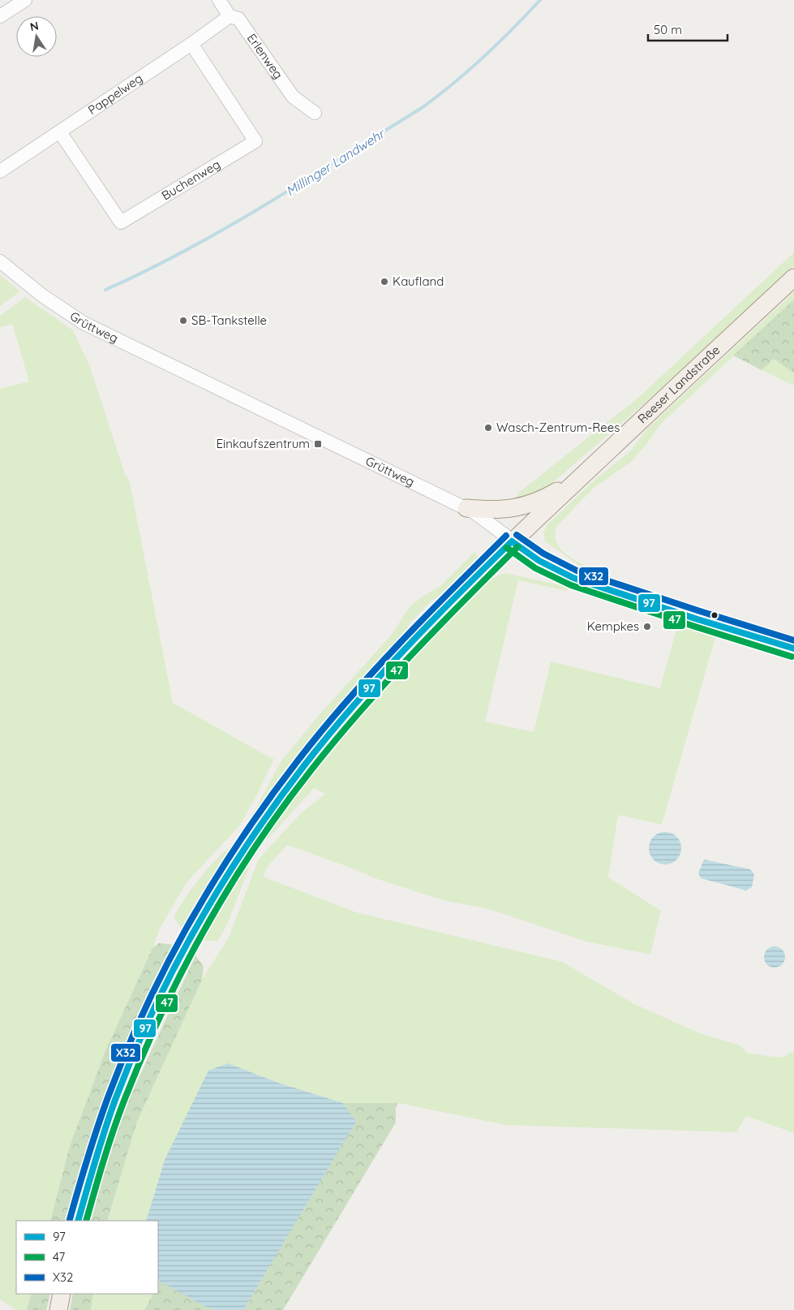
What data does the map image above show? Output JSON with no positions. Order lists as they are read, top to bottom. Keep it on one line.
{"streets":{"main road":["Reeser Landstraße"],"street":["Erlenweg","Pappelweg","Buchenweg","Grüttweg"]},"crossings":[["Erlenweg","Pappelweg"],["Pappelweg","Buchenweg"],["Grüttweg","Reeser Landstraße"]],"water":["Millinger Landwehr"],"places":{"other":["Kaufland","SB-Tankstelle","Wasch-Zentrum-Rees","Kempkes"],"transit":["Einkaufszentrum"]},"lines":["transit line X32","transit line 97","transit line 47"],"legend":["97","47","X32"],"scale_bar":"50 m","north":"top"}
